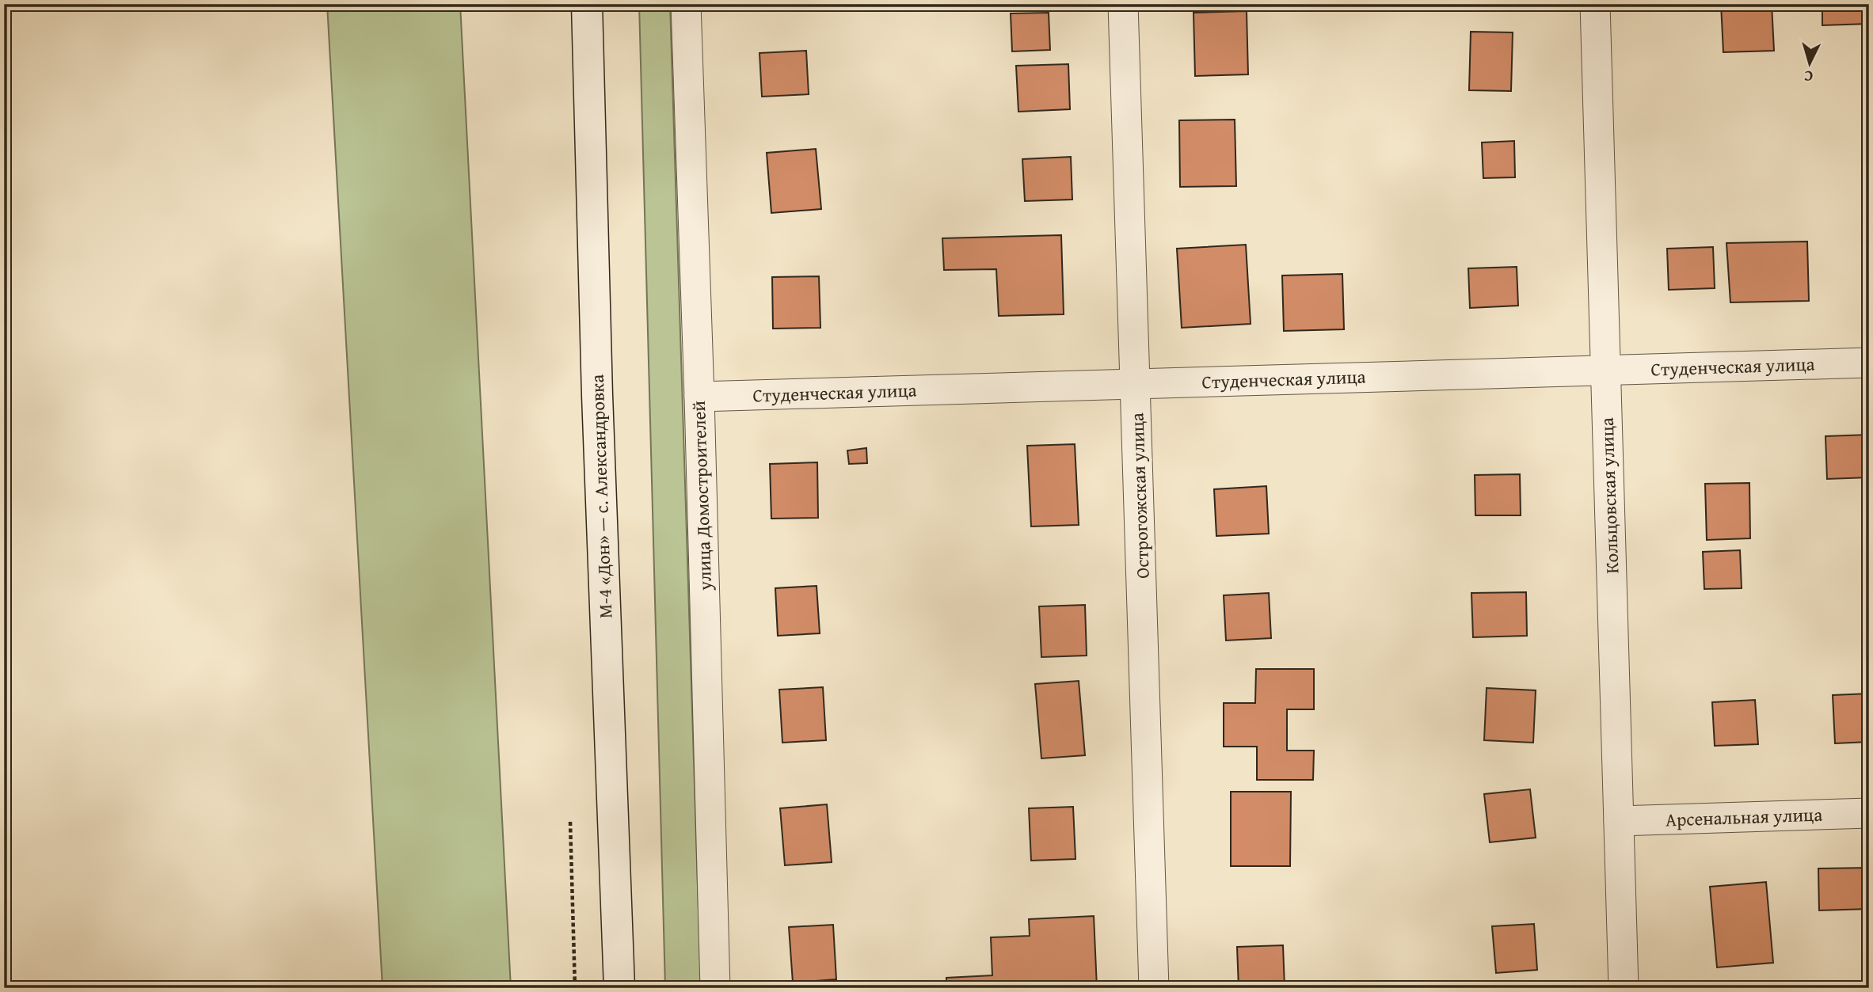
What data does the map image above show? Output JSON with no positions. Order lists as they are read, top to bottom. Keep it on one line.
{"streets":{"main road":["М-4 «Дон» — с. Александровка"],"street":["Студенческая улица","улица Домостроителей","Острогожская улица","Кольцовская улица","Арсенальная улица"]},"crossings":[["Студенческая улица","улица Домостроителей"],["Студенческая улица","Острогожская улица"],["Студенческая улица","Кольцовская улица"],["Кольцовская улица","Арсенальная улица"]],"north":"bottom"}
